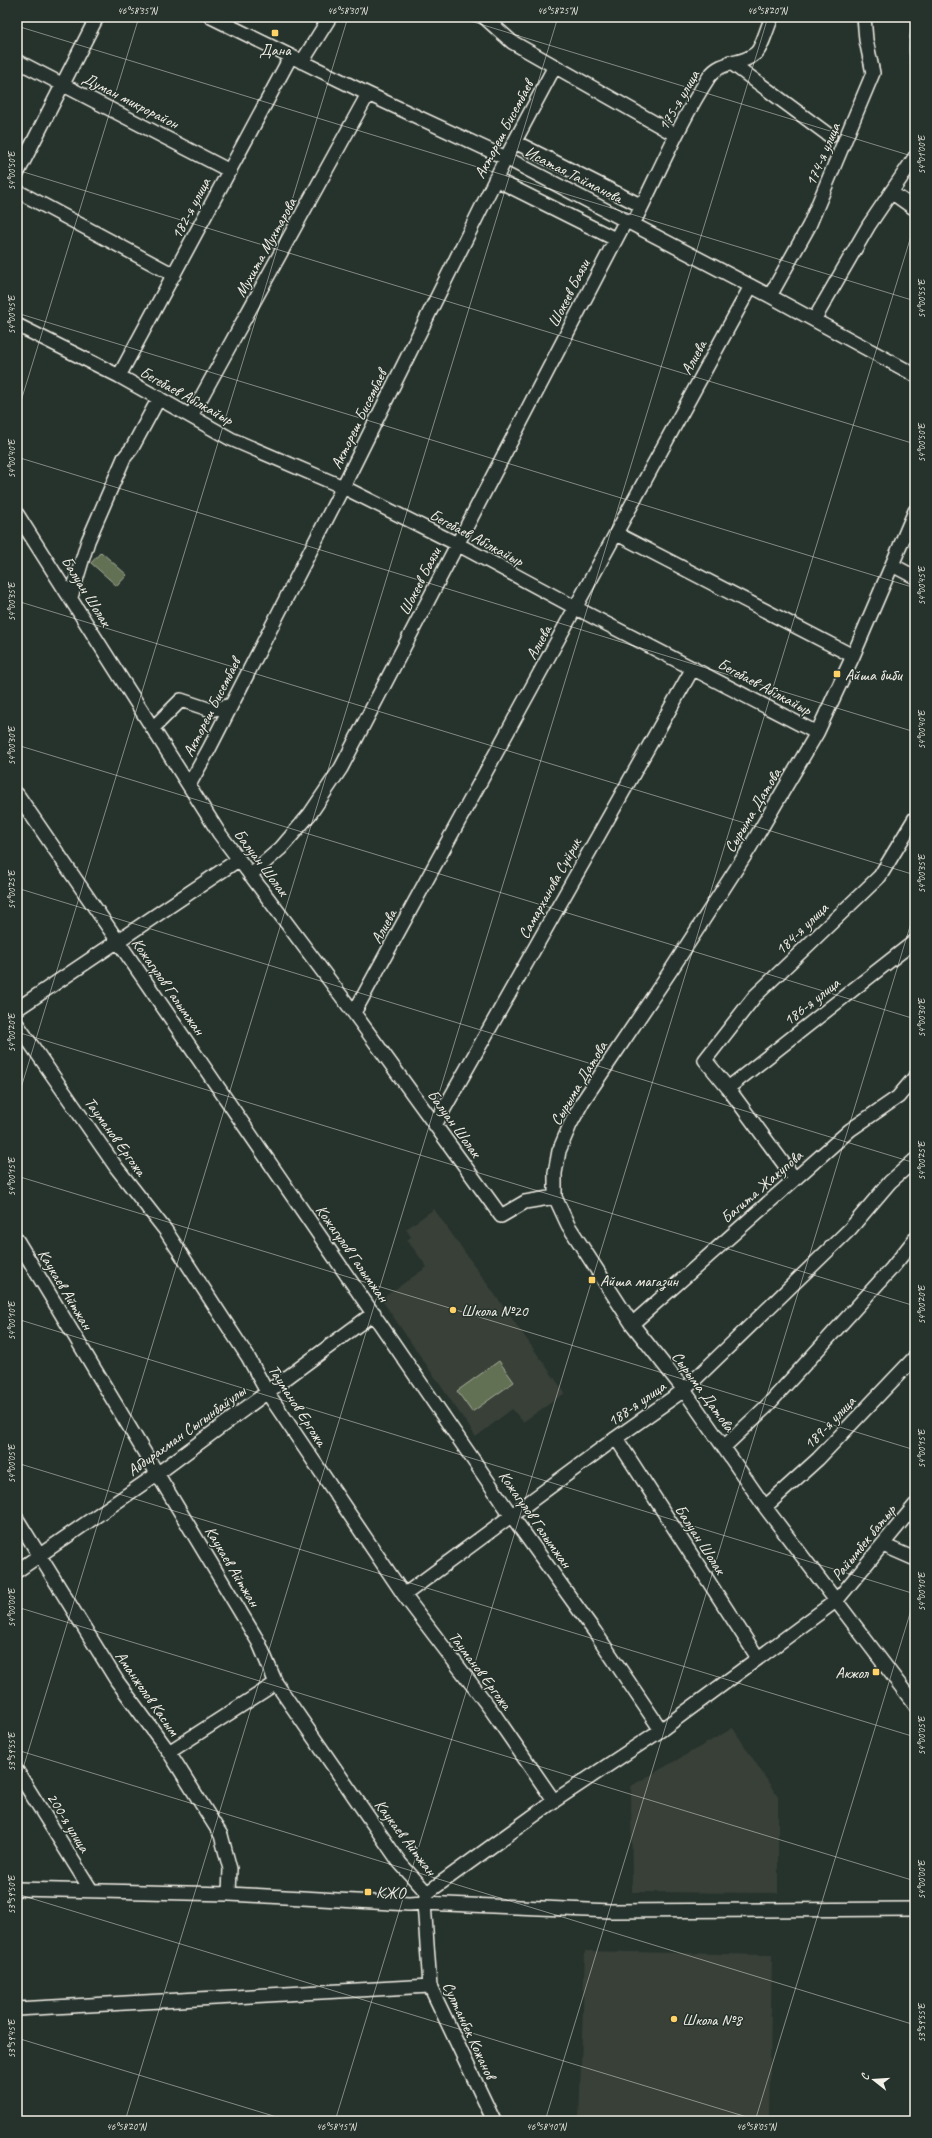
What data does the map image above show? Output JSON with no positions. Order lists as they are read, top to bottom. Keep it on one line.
{"streets":{"street":["Думан микрорайон","175-я улица","Актореш Бисембаев","174-я улица","Исатая Тайманова","182-я улица","Мухита Мухтарова","Шокеев Баязи","Алиева","Бегебаев Абілкайыр","Балуан Шолак","Сырыма Датова","Самарханова Суйрик","184-я улица","Кожагулов Галымжан","186-я улица","Тауманов Ергожа","Багита Жакупова","Каукаев Айтжан","188-я улица","189-я улица","Абдирахман Сыгынбайулы","Райымбек батыр","Аманжолов Касым","200-я улица","Султанбек Кожанов"]},"crossings":[["Думан микрорайон","182-я улица"],["175-я улица","Исатая Тайманова"],["175-я улица","Шокеев Баязи"],["Актореш Бисембаев","Исатая Тайманова"],["Актореш Бисембаев","Бегебаев Абілкайыр"],["Актореш Бисембаев","Балуан Шолак"],["174-я улица","Исатая Тайманова"],["Исатая Тайманова","182-я улица"],["Исатая Тайманова","Мухита Мухтарова"],["Исатая Тайманова","Шокеев Баязи"],["Исатая Тайманова","Алиева"],["182-я улица","Бегебаев Абілкайыр"],["Мухита Мухтарова","Бегебаев Абілкайыр"],["Шокеев Баязи","Бегебаев Абілкайыр"],["Шокеев Баязи","Балуан Шолак"],["Алиева","Бегебаев Абілкайыр"],["Алиева","Балуан Шолак"],["Бегебаев Абілкайыр","Сырыма Датова"],["Бегебаев Абілкайыр","Самарханова Суйрик"],["Балуан Шолак","Сырыма Датова"],["Балуан Шолак","Самарханова Суйрик"],["Балуан Шолак","188-я улица"],["Балуан Шолак","Райымбек батыр"],["Сырыма Датова","Багита Жакупова"],["Сырыма Датова","188-я улица"],["Сырыма Датова","189-я улица"],["Сырыма Датова","Райымбек батыр"],["184-я улица","186-я улица"],["Кожагулов Галымжан","188-я улица"],["Кожагулов Галымжан","Абдирахман Сыгынбайулы"],["Кожагулов Галымжан","Райымбек батыр"],["Тауманов Ергожа","188-я улица"],["Тауманов Ергожа","Абдирахман Сыгынбайулы"],["Тауманов Ергожа","Райымбек батыр"],["Каукаев Айтжан","Абдирахман Сыгынбайулы"],["Каукаев Айтжан","Райымбек батыр"],["Каукаев Айтжан","Султанбек Кожанов"],["Абдирахман Сыгынбайулы","Аманжолов Касым"],["Райымбек батыр","Султанбек Кожанов"]],"places":{"transit":["Дана","Айша биби","Айша магазин","Акжол","КЖО"],"other":["Школа №20","Школа №8"]},"north":"left","coordinates":["46°58'35\"N","46°58'30\"N","46°58'25\"N","46°58'20\"N","54°01'00\"E","54°00'50\"E","54°00'55\"E","54°00'45\"E","54°00'40\"E","54°00'35\"E","54°00'30\"E","54°00'25\"E","54°00'20\"E","54°00'15\"E","54°00'10\"E","54°00'05\"E","54°00'00\"E","53°59'55\"E","53°59'50\"E","53°59'45\"E","46°58'15\"N","46°58'10\"N","46°58'05\"N"]}
